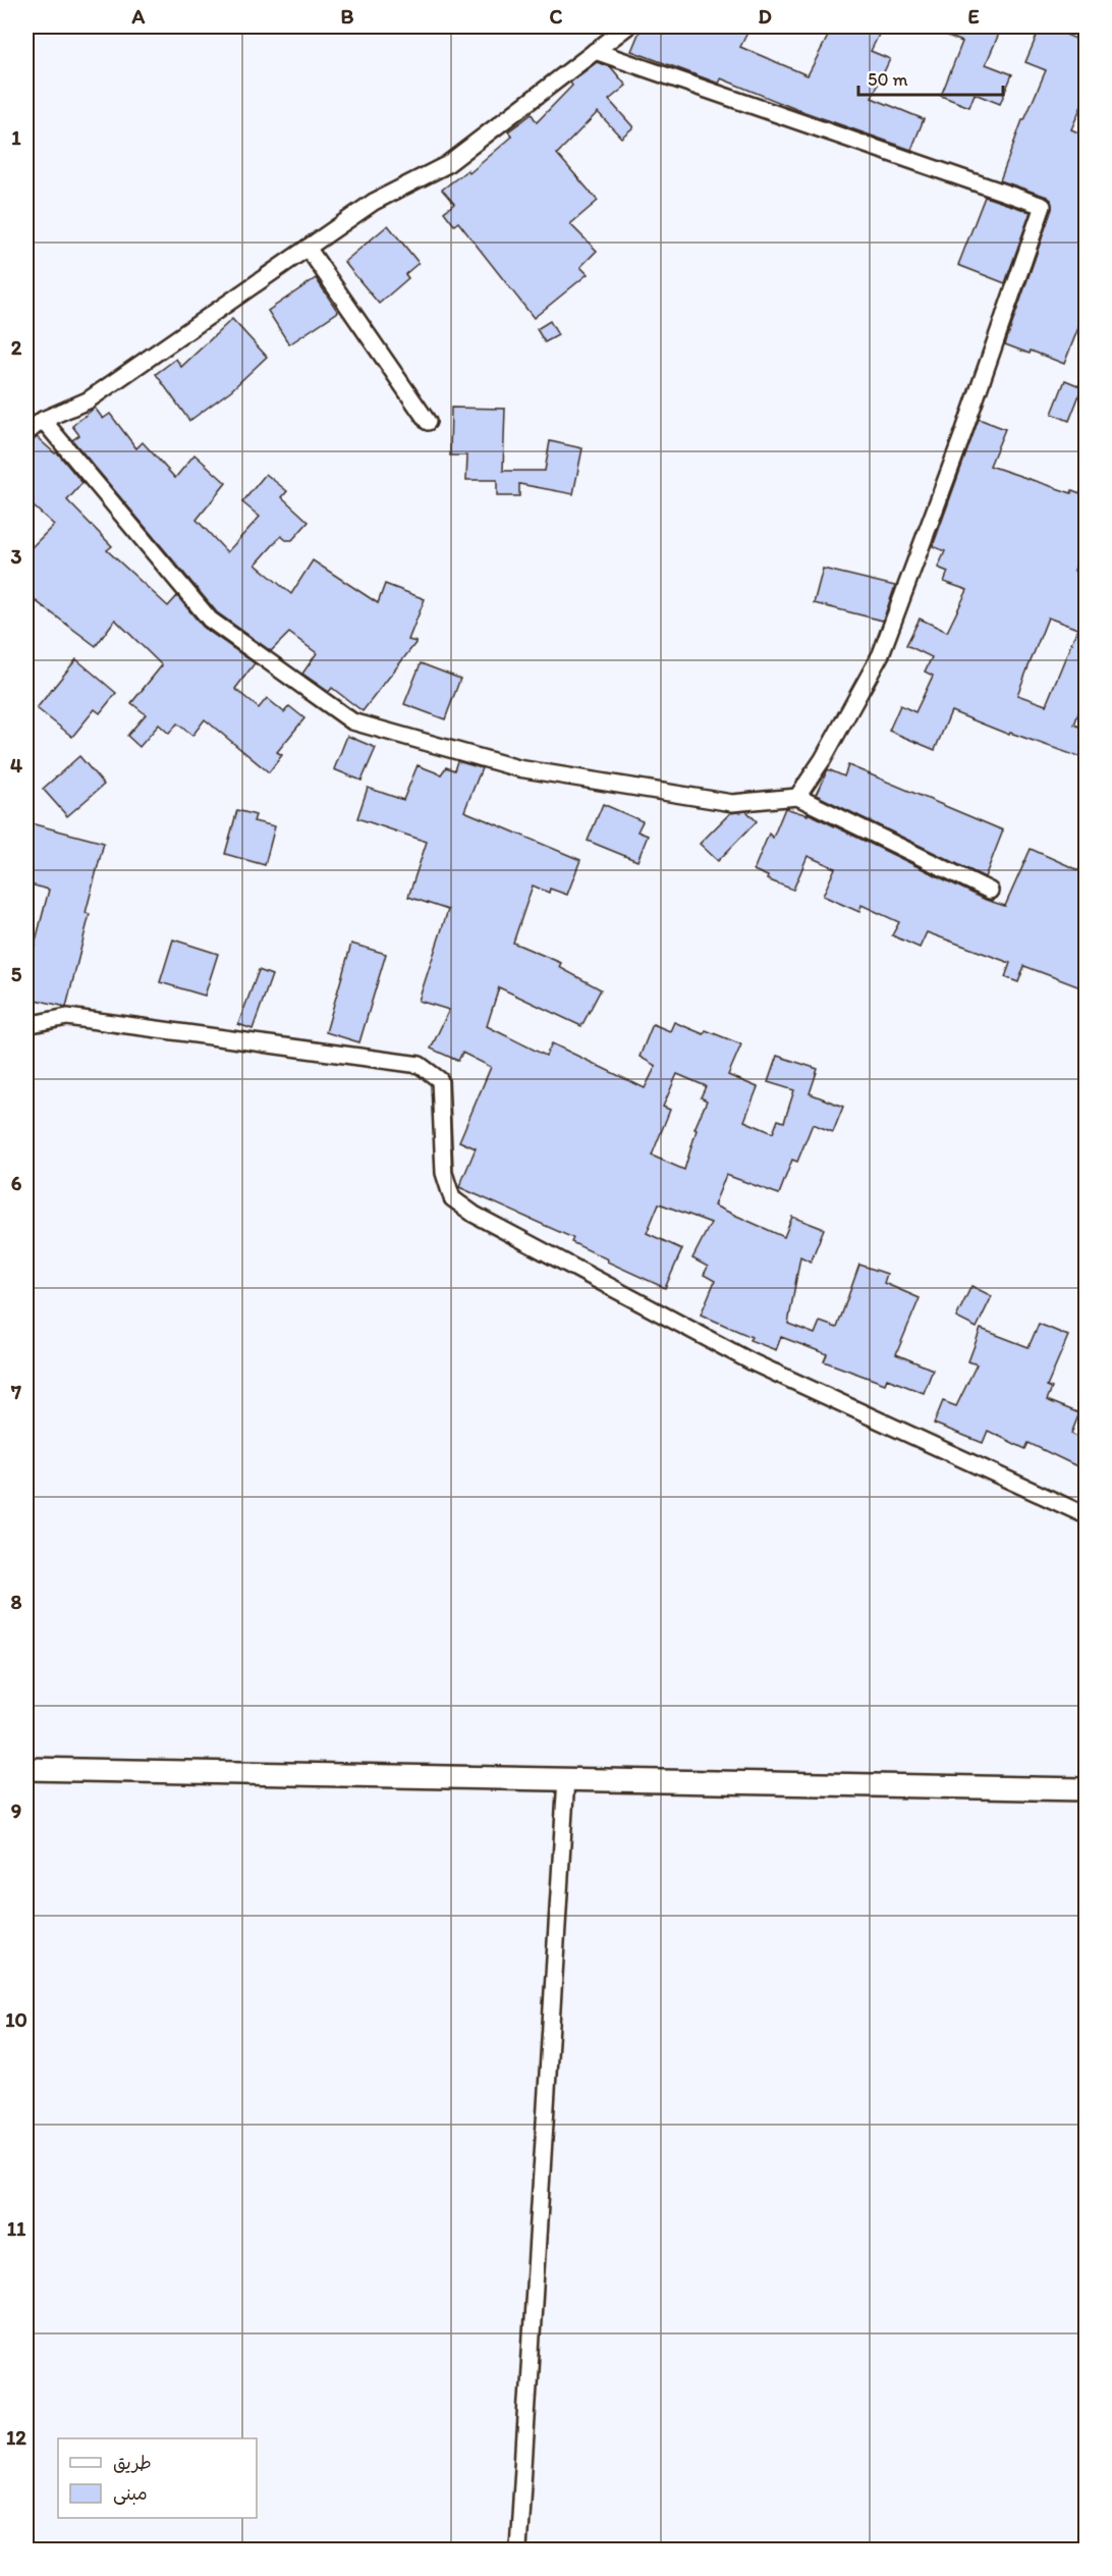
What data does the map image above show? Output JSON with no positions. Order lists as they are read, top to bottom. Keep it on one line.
{"legend":["طريق","مبنى"],"scale_bar":"50 m","grid":{"columns":["A","B","C","D","E"],"rows":["1","2","3","4","5","6","7","8","9","10","11","12"]}}
